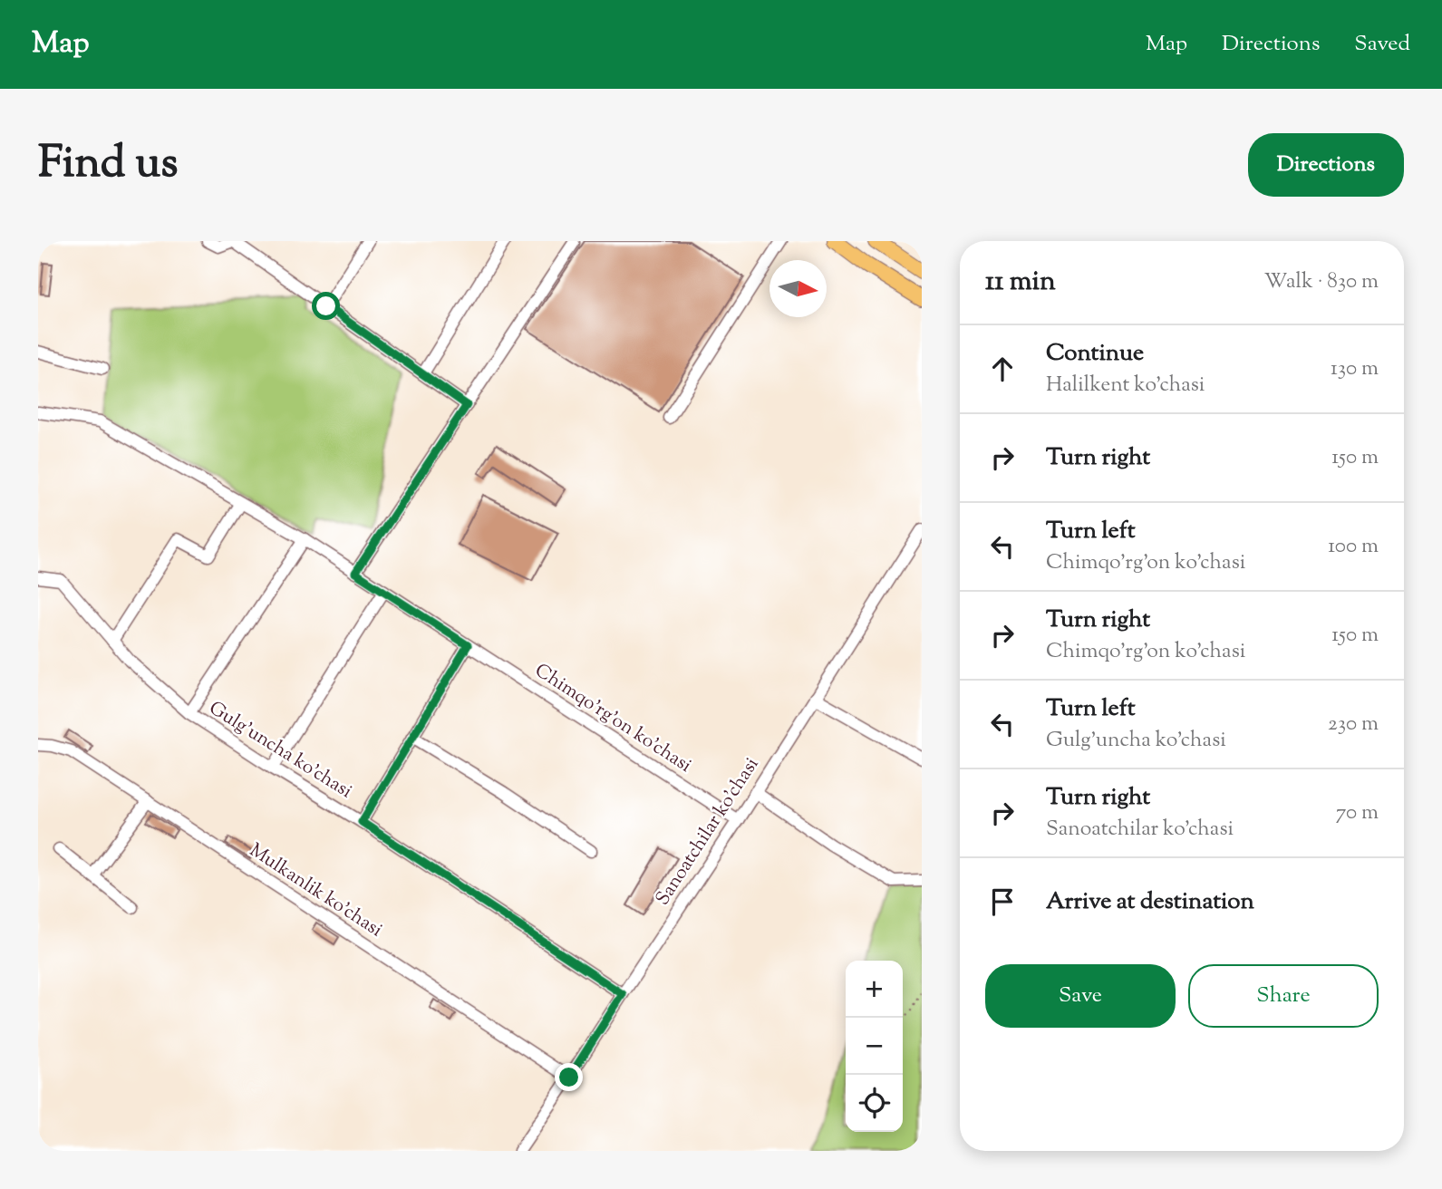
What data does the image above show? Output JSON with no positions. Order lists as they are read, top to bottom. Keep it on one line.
{"streets":{"street":["Chimqo'rg'on ko'chasi","Gulg'uncha ko'chasi","Sanoatchilar ko'chasi","Mulkanlik ko'chasi"]},"crossings":[["Chimqo'rg'on ko'chasi","Sanoatchilar ko'chasi"],["Gulg'uncha ko'chasi","Sanoatchilar ko'chasi"],["Sanoatchilar ko'chasi","Mulkanlik ko'chasi"]],"north":"right","page":{"header":"Map","nav":["Map","Directions","Saved"],"title":"Find us","buttons":["Directions",["Save","Share"]],"heading":["11 min","Walk · 830 m"],"list":[["Continue","Halilkent ko'chasi","130 m"],["Turn right","150 m"],["Turn left","Chimqo'rg'on ko'chasi","100 m"],["Turn right","Chimqo'rg'on ko'chasi","150 m"],["Turn left","Gulg'uncha ko'chasi","230 m"],["Turn right","Sanoatchilar ko'chasi","70 m"],"Arrive at destination"],"map_buttons":["+","−"]}}
